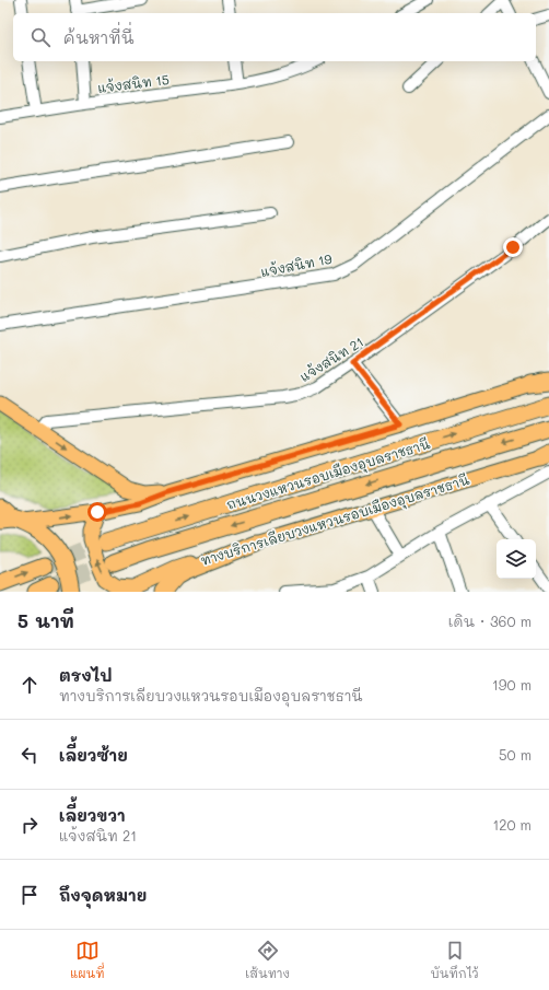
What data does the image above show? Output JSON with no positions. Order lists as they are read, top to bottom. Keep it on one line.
{"streets":{"highway":["ถนนวงแหวนรอบเมืองอุบลราชธานี"],"main road":["ทางบริการเลียบวงแหวนรอบเมืองอุบลราชธานี"],"street":["แจ้งสนิท 15","แจ้งสนิท 19","แจ้งสนิท 21"]},"page":{"search":"ค้นหาที่นี่","heading":["5 นาที","เดิน · 360 m"],"list":[["ตรงไป","ทางบริการเลียบวงแหวนรอบเมืองอุบลราชธานี","190 m"],["เลี้ยวซ้าย","50 m"],["เลี้ยวขวา","แจ้งสนิท 21","120 m"],"ถึงจุดหมาย"],"nav":["แผนที่","เส้นทาง","บันทึกไว้"]}}
